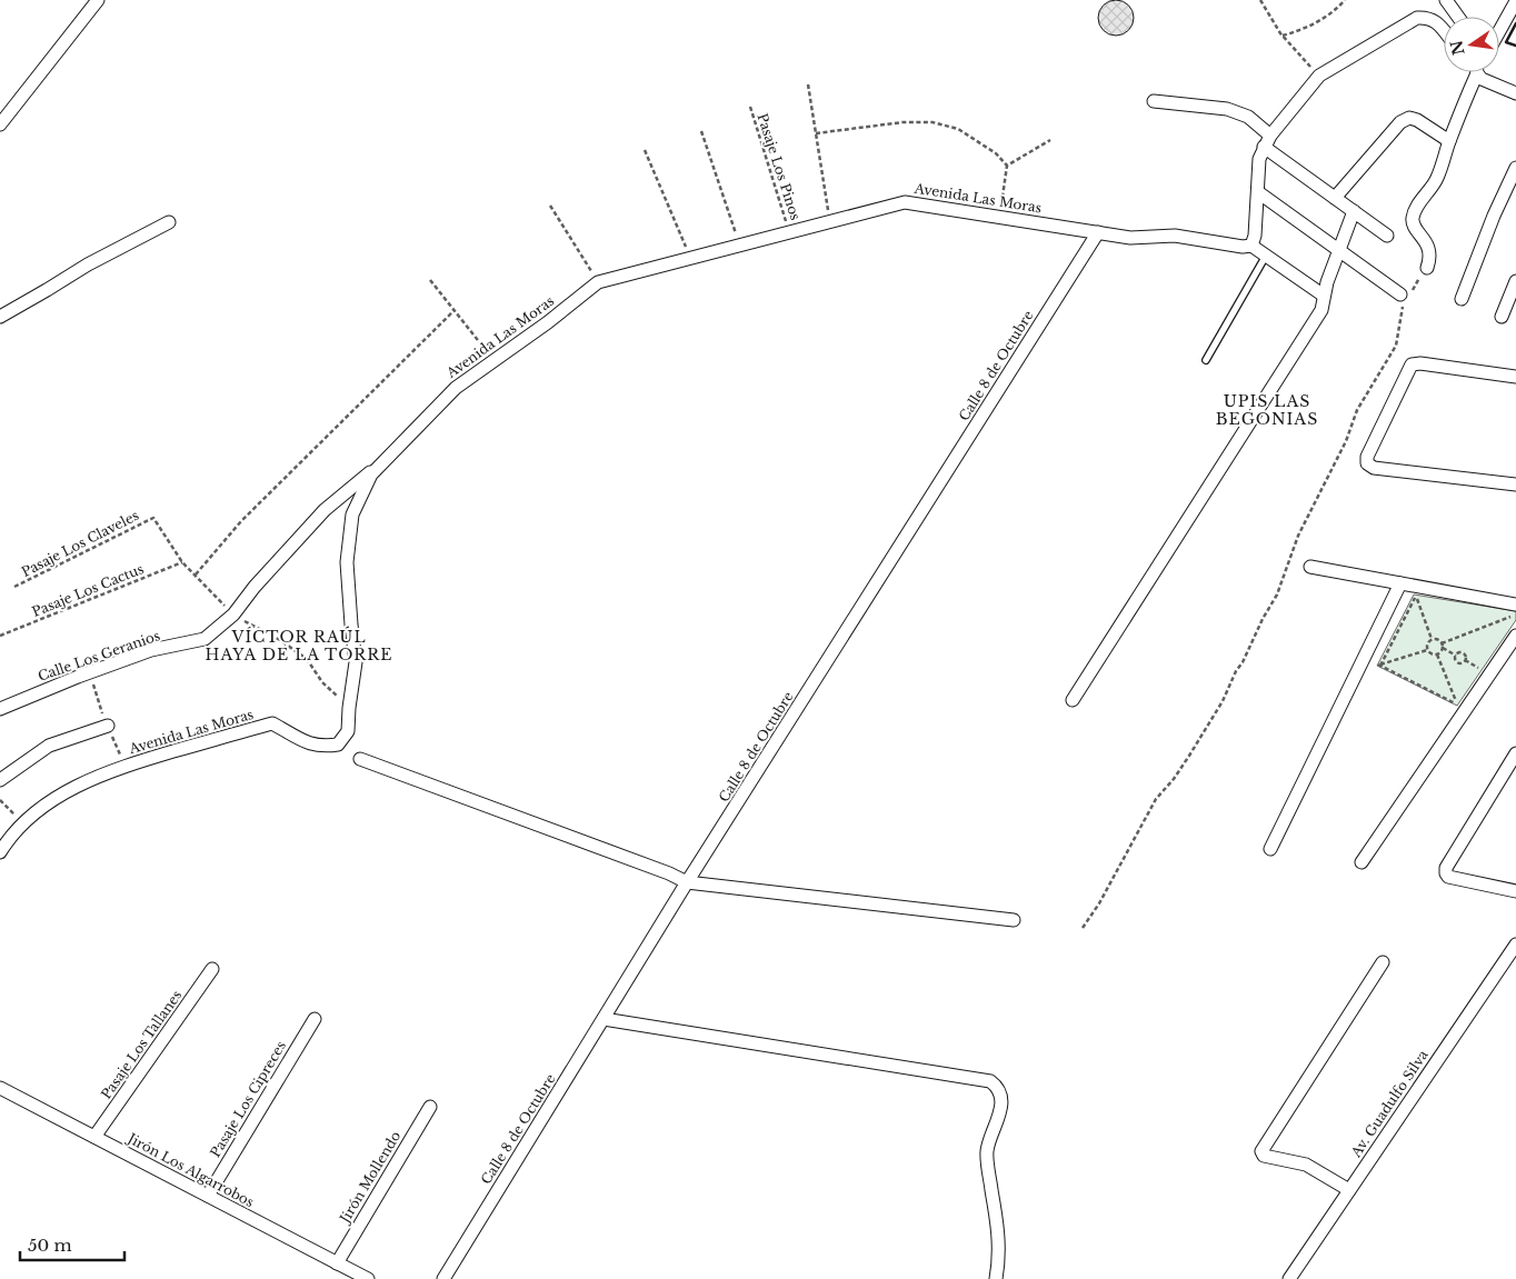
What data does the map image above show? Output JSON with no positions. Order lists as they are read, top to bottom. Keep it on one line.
{"streets":{"street":["Avenida Las Moras","Calle 8 de Octubre","Calle Los Geranios","Pasaje Los Tallanes","Pasaje Los Cipreces","Av. Guadulfo Silva","Jirón Los Algarrobos","Jirón Mollendo"],"path":["Pasaje Los Pinos","Pasaje Los Claveles","Pasaje Los Cactus"]},"crossings":[["Pasaje Los Pinos","Avenida Las Moras"],["Avenida Las Moras","Calle 8 de Octubre"],["Avenida Las Moras","Calle Los Geranios"],["Pasaje Los Tallanes","Jirón Los Algarrobos"],["Pasaje Los Cipreces","Jirón Los Algarrobos"],["Jirón Los Algarrobos","Jirón Mollendo"]],"districts":["UPIS LAS BEGONIAS","VÍCTOR RAÚL HAYA DE LA TORRE"],"scale_bar":"50 m","north":"left"}
